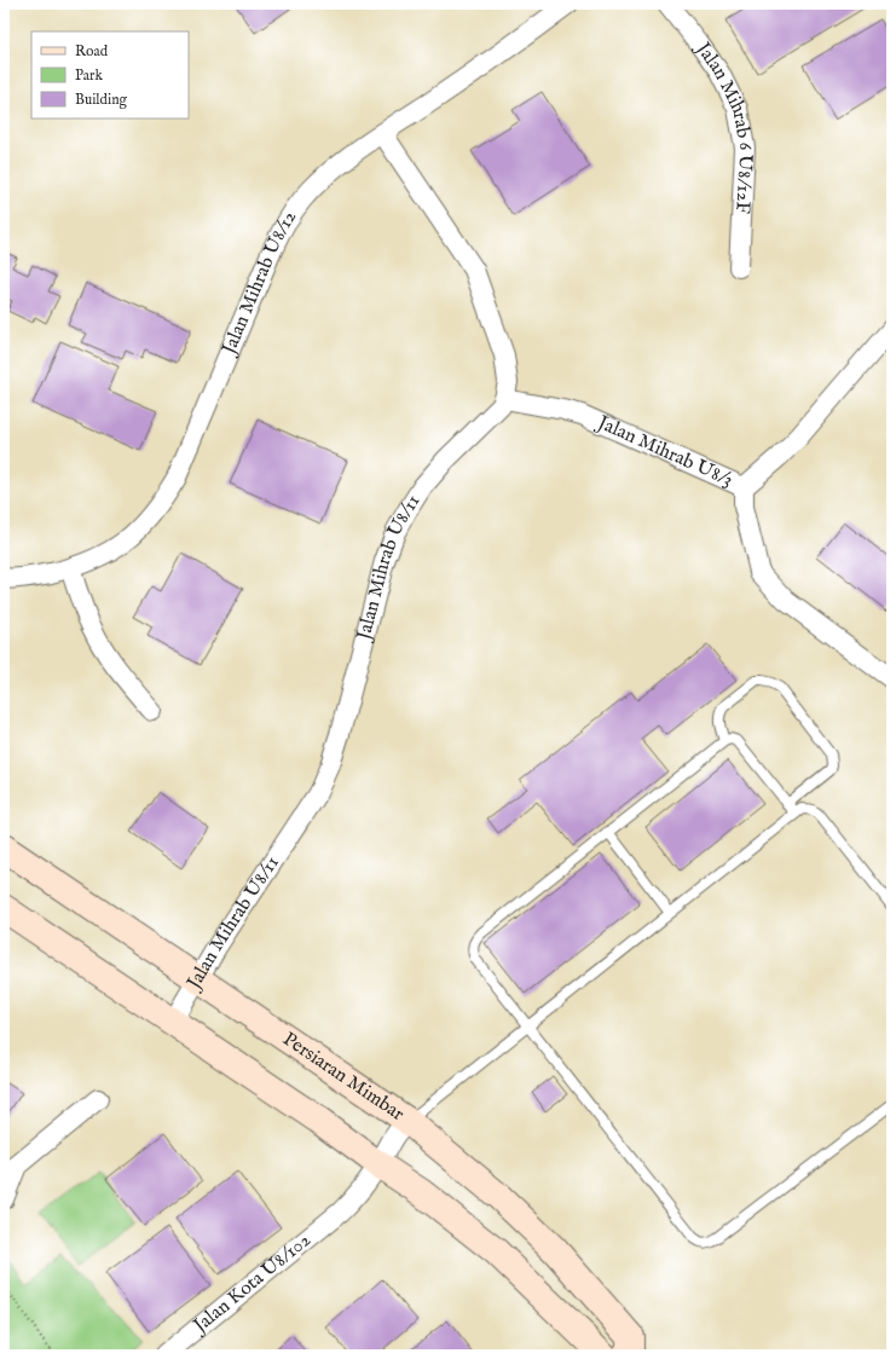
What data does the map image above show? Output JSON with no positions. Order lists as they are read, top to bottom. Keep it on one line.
{"streets":{"street":["Jalan Mihrab 6 U8/12F","Jalan Mihrab U8/12","Jalan Mihrab U8/3","Jalan Mihrab U8/11","Persiaran Mimbar","Jalan Kota U8/102"]},"crossings":[["Jalan Mihrab U8/3","Jalan Mihrab U8/11"],["Jalan Mihrab U8/11","Persiaran Mimbar"],["Persiaran Mimbar","Jalan Kota U8/102"]],"legend":["Road","Park","Building"]}
